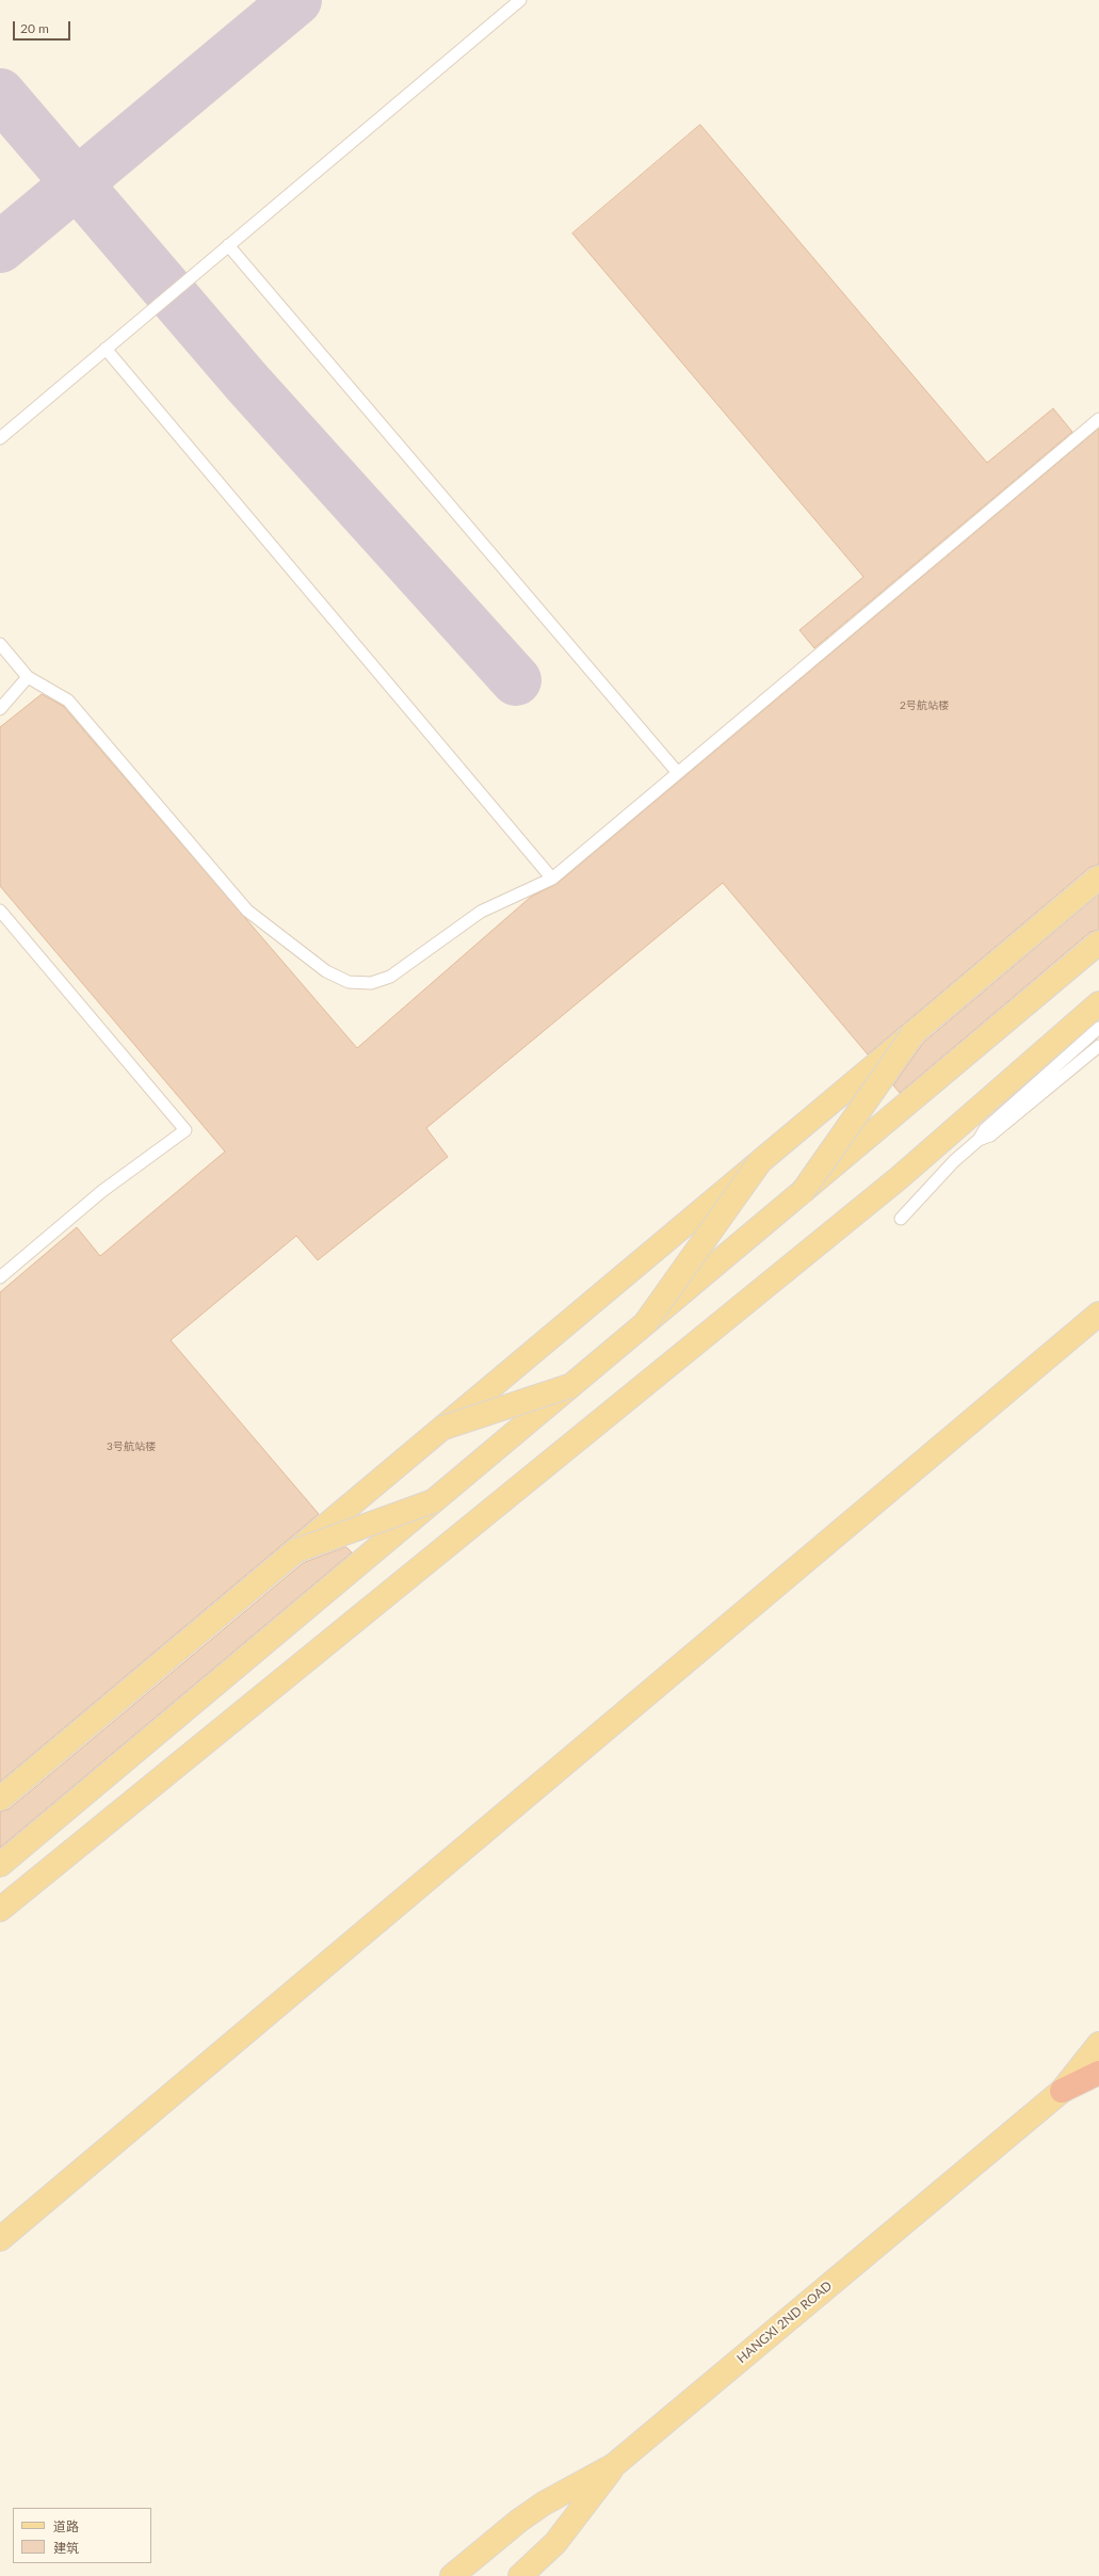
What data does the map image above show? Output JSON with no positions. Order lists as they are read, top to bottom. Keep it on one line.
{"streets":{"main road":["HANGXI 2ND ROAD"]},"house_numbers":["2号航站楼","3号航站楼"],"legend":["道路","建筑"],"scale_bar":"20 m"}
